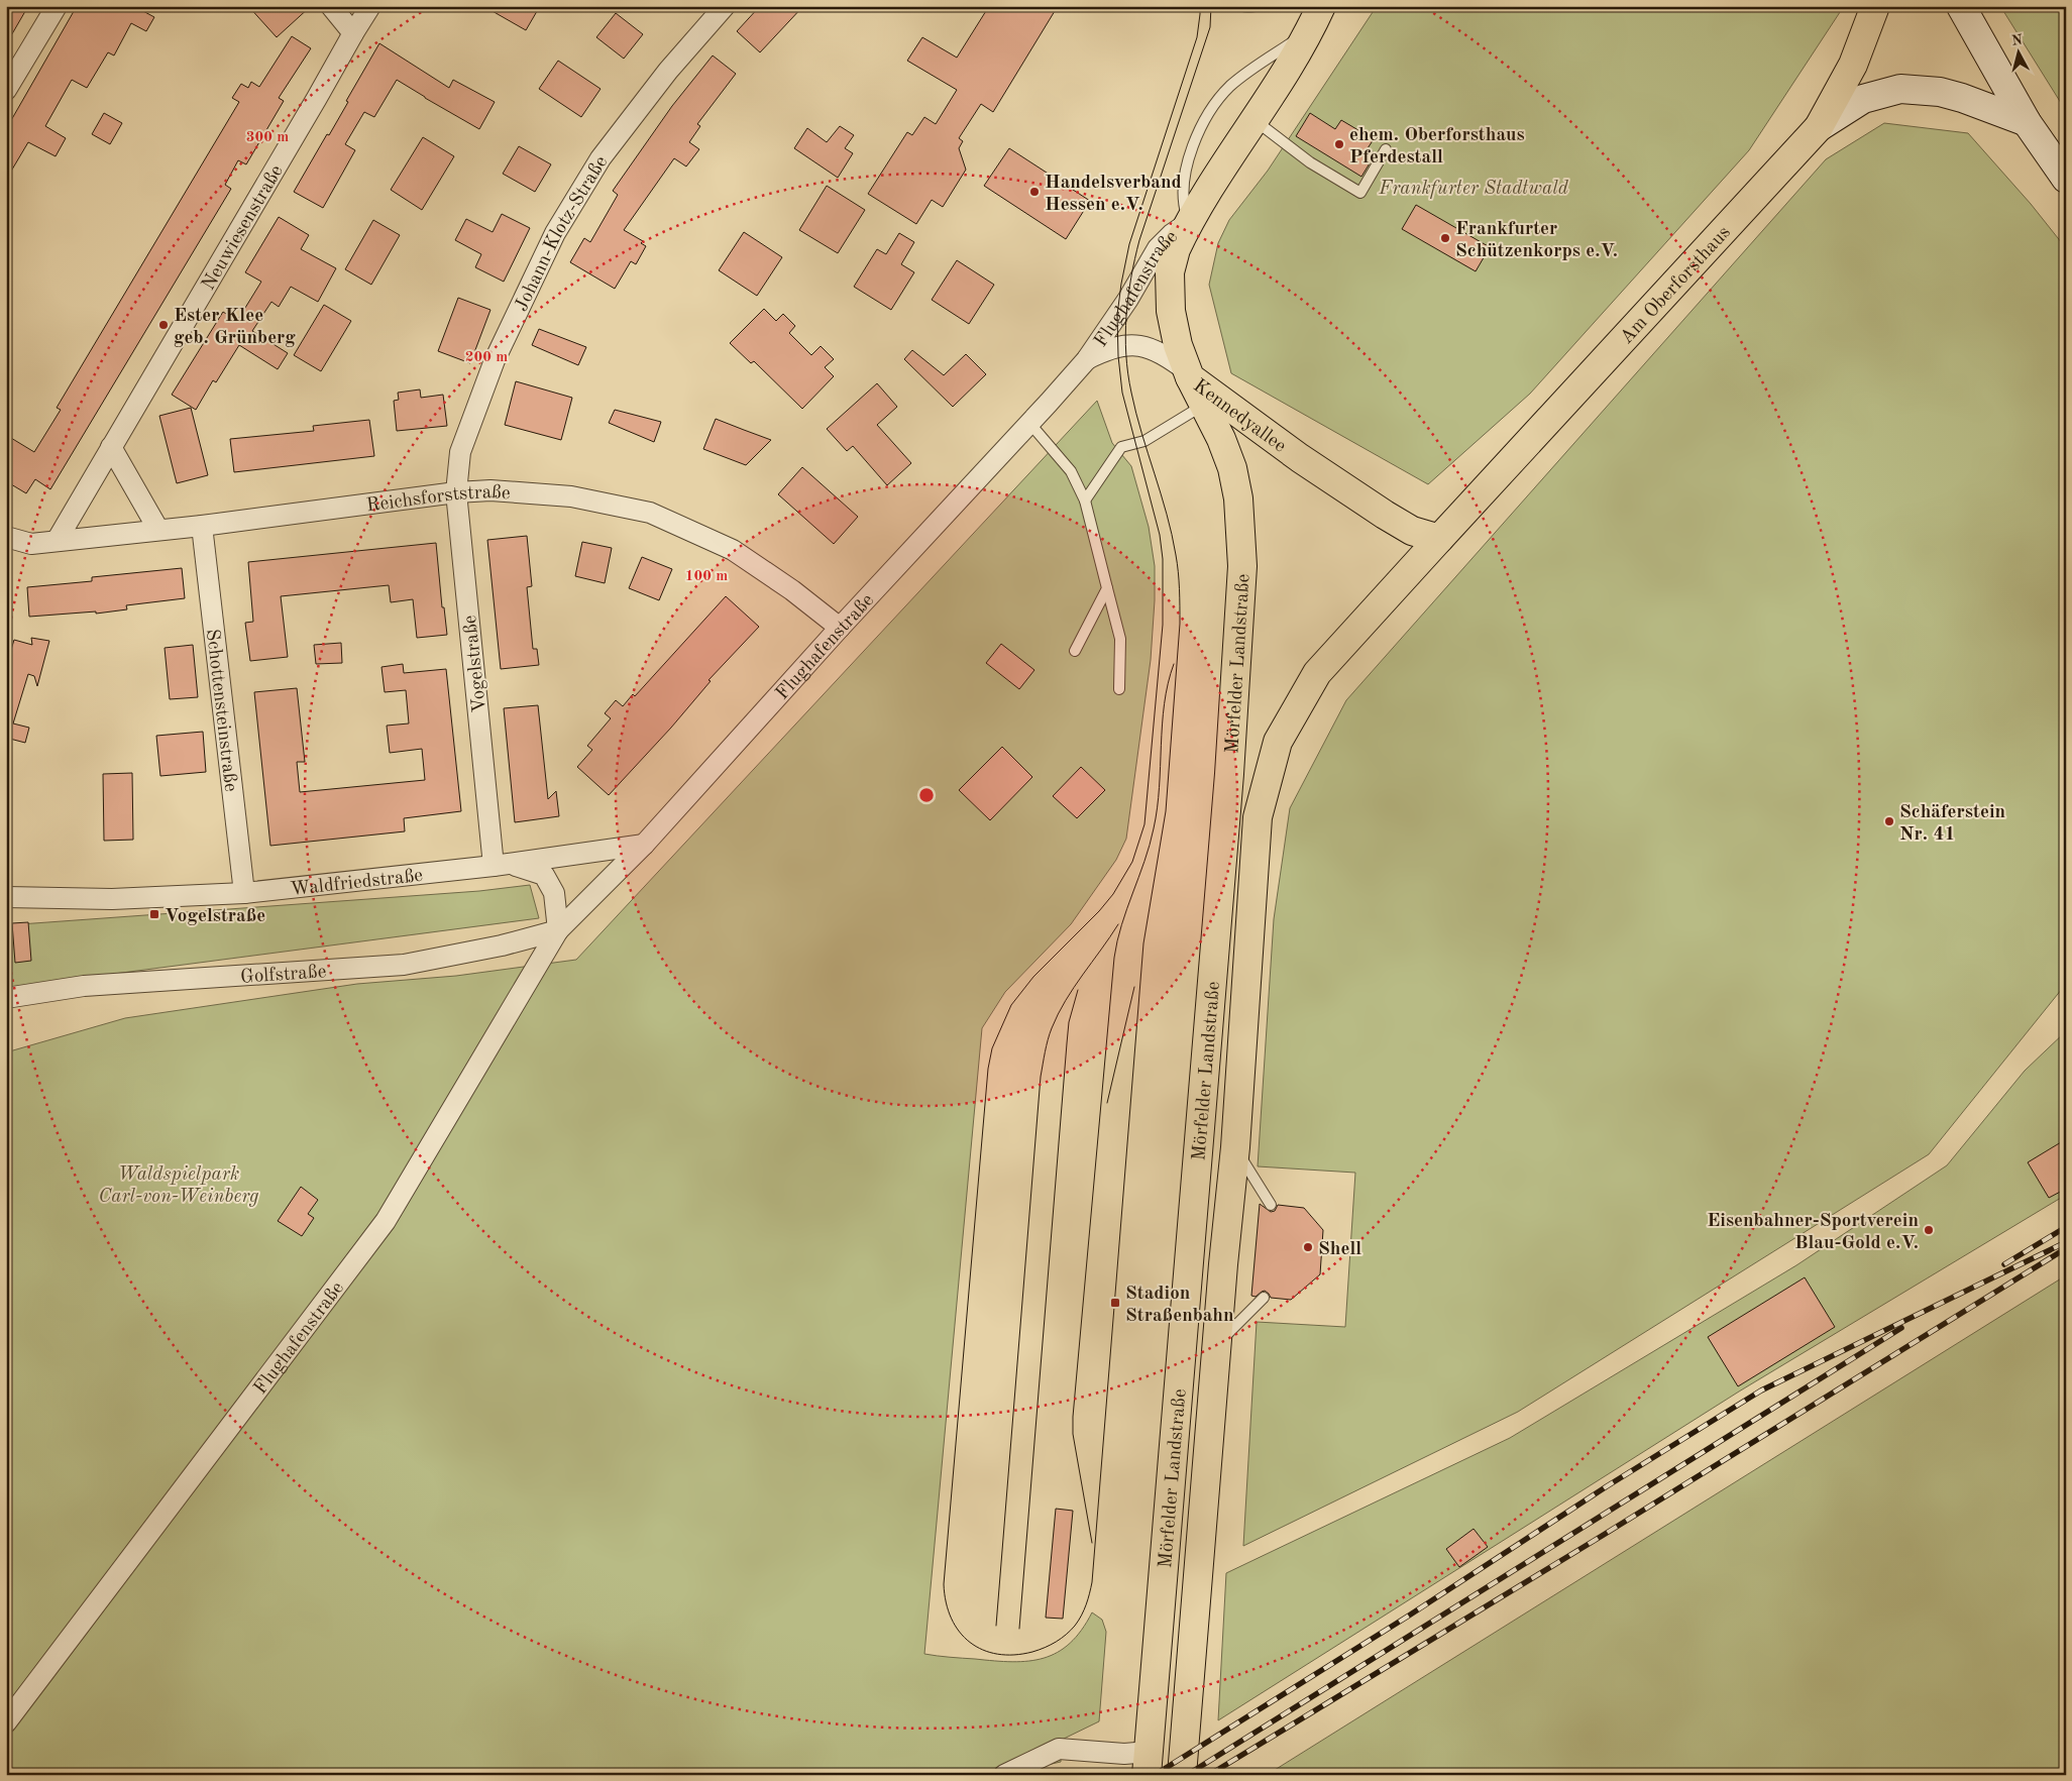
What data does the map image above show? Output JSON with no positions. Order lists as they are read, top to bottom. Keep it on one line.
{"streets":{"main road":["Am Oberforsthaus","Kennedyallee","Mörfelder Landstraße"],"street":["Neuwiesenstraße","Johann-Klotz-Straße","Flughafenstraße","Reichsforststraße","Vogelstraße","Schottensteinstraße","Waldfriedstraße","Golfstraße"]},"crossings":[["Neuwiesenstraße","Reichsforststraße"],["Johann-Klotz-Straße","Reichsforststraße"],["Johann-Klotz-Straße","Vogelstraße"],["Am Oberforsthaus","Kennedyallee"],["Am Oberforsthaus","Mörfelder Landstraße"],["Flughafenstraße","Kennedyallee"],["Flughafenstraße","Reichsforststraße"],["Flughafenstraße","Mörfelder Landstraße"],["Flughafenstraße","Waldfriedstraße"],["Flughafenstraße","Golfstraße"],["Kennedyallee","Mörfelder Landstraße"],["Reichsforststraße","Vogelstraße"],["Reichsforststraße","Schottensteinstraße"],["Vogelstraße","Waldfriedstraße"],["Schottensteinstraße","Waldfriedstraße"]],"parks":["Frankfurter Stadtwald","Waldspielpark Carl-von-Weinberg"],"places":{"other":["ehem. Oberforsthaus Pferdestall","Handelsverband Hessen e.V.","Frankfurter Schützenkorps e.V.","Ester Klee geb. Grünberg","Schäferstein Nr. 41","Eisenbahner-Sportverein Blau-Gold e.V.","Shell"],"transit":["Vogelstraße","Stadion Straßenbahn"]},"north":"top","rings":["300 m","200 m","100 m"]}
